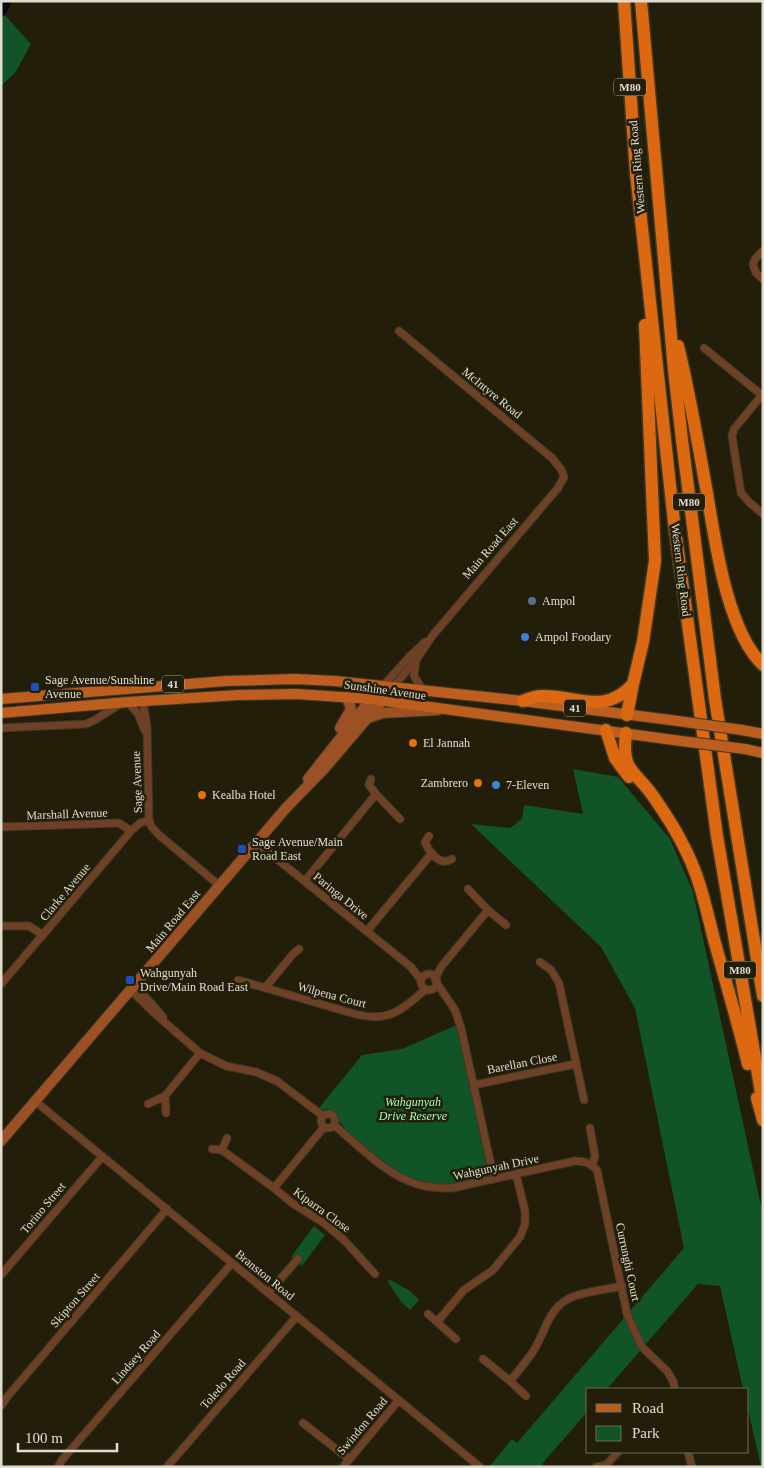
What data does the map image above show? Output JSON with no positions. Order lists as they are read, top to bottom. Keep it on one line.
{"streets":{"highway":["M80","Western Ring Road"],"main road":["Main Road East","41","Sunshine Avenue"],"street":["McIntyre Road","Sage Avenue","Marshall Avenue","Clarke Avenue","Paringa Drive","Wilpena Court","Barellan Close","Wahgunyah Drive","Torino Street","Kiparra Close","Currunghi Court","Branston Road","Skipton Street","Lindsey Road","Toledo Road","Swindon Road"]},"crossings":[["McIntyre Road","Main Road East"],["Main Road East","Sunshine Avenue"],["Main Road East","Sage Avenue"],["Main Road East","Paringa Drive"],["Main Road East","Branston Road"],["Sunshine Avenue","Sage Avenue"],["Sage Avenue","Clarke Avenue"],["Marshall Avenue","Clarke Avenue"],["Paringa Drive","Wilpena Court"],["Paringa Drive","Barellan Close"],["Paringa Drive","Wahgunyah Drive"],["Wahgunyah Drive","Kiparra Close"],["Wahgunyah Drive","Currunghi Court"],["Torino Street","Branston Road"],["Branston Road","Skipton Street"],["Branston Road","Lindsey Road"],["Branston Road","Toledo Road"],["Branston Road","Swindon Road"]],"parks":["Wahgunyah Drive Reserve"],"places":{"other":["Ampol","Ampol Foodary","El Jannah","Zambrero","7-Eleven","Kealba Hotel"],"transit":["Sage Avenue/Sunshine Avenue","Sage Avenue/Main Road East","Wahgunyah Drive/Main Road East"]},"legend":["Road","Park"],"scale_bar":"100 m"}
